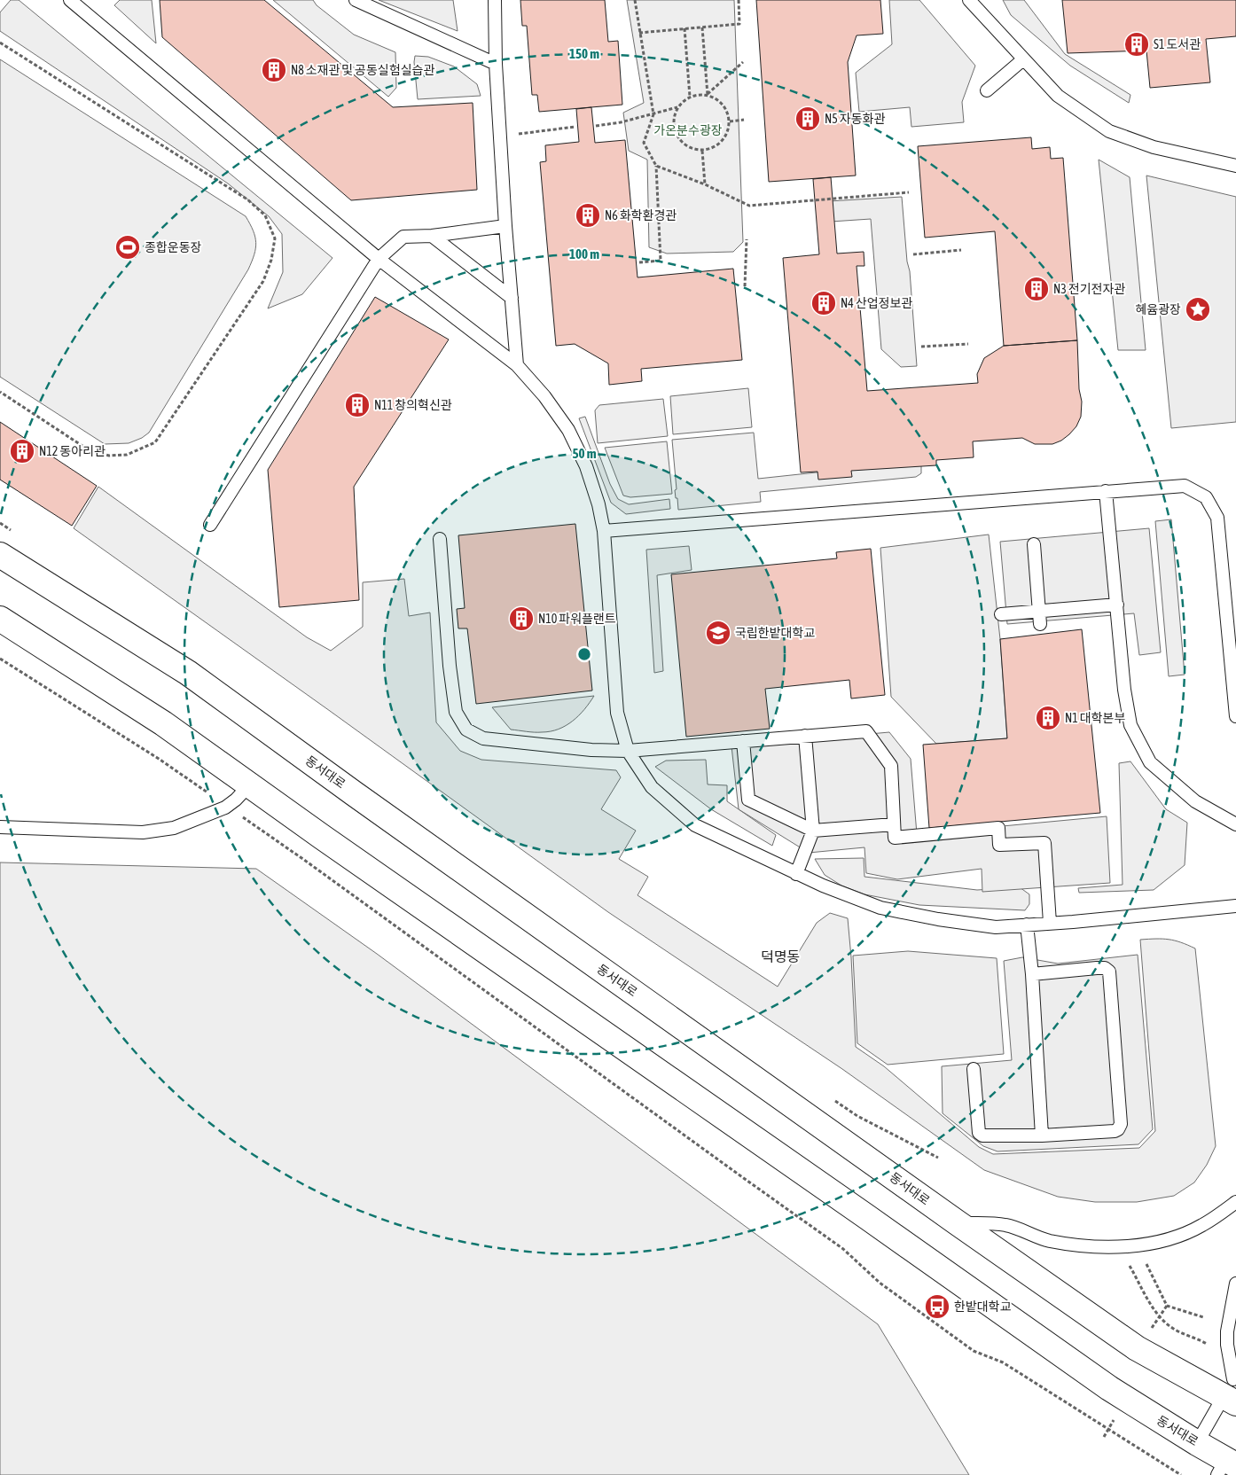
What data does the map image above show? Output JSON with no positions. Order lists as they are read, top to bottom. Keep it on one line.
{"streets":{"street":["동서대로"]},"districts":["덕명동"],"parks":["가온분수광장"],"places":{"building":["S1 도서관","N8 소재관 및 공동실험실습관","N5 자동화관","N6 화학환경관","N3 전기전자관","N4 산업정보관","N11 창의혁신관","N12 동아리관","N10 파워플랜트","N1 대학본부"],"sports":["종합운동장"],"place":["혜윰광장"],"school or university":["국립한밭대학교"],"bus stop":["한밭대학교"]},"rings":["150 m","100 m","50 m"]}
